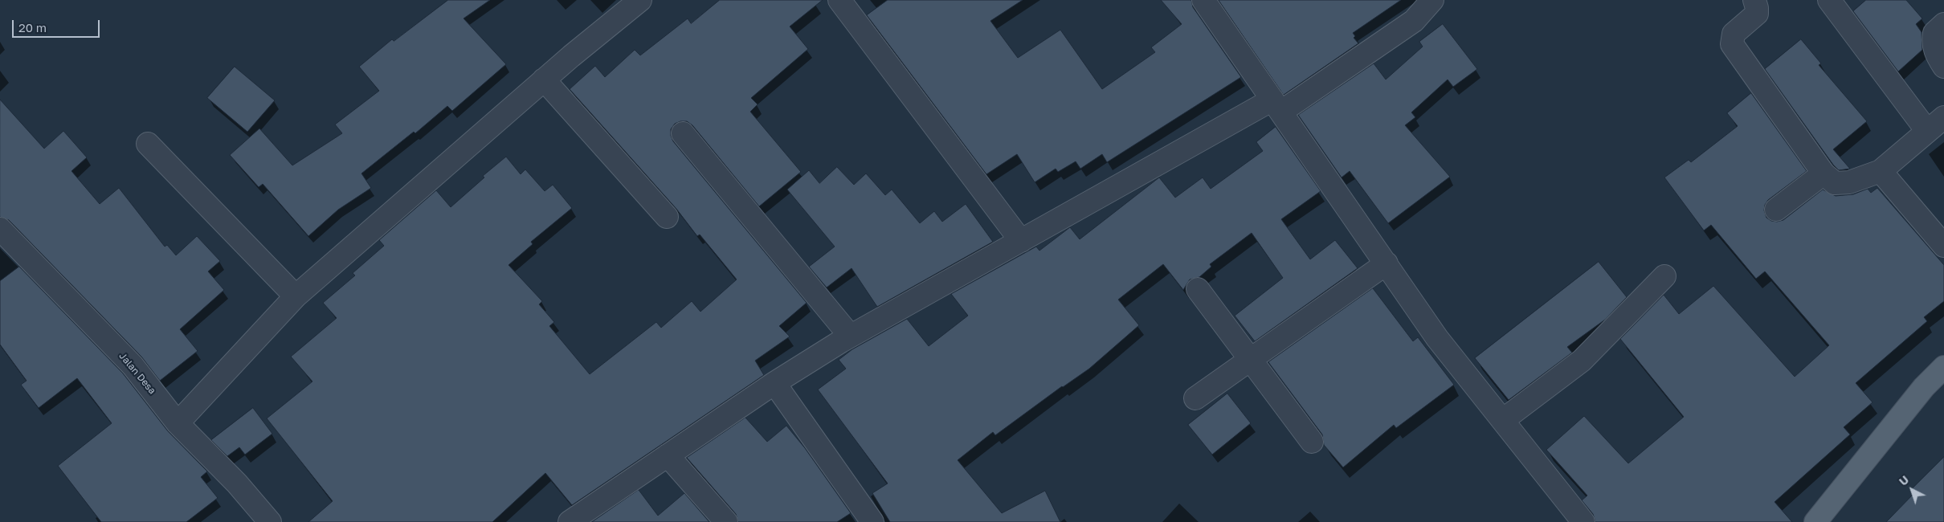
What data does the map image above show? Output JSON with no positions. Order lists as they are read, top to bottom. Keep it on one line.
{"streets":{"street":["Jalan Desa"]},"scale_bar":"20 m","north":"top left"}
